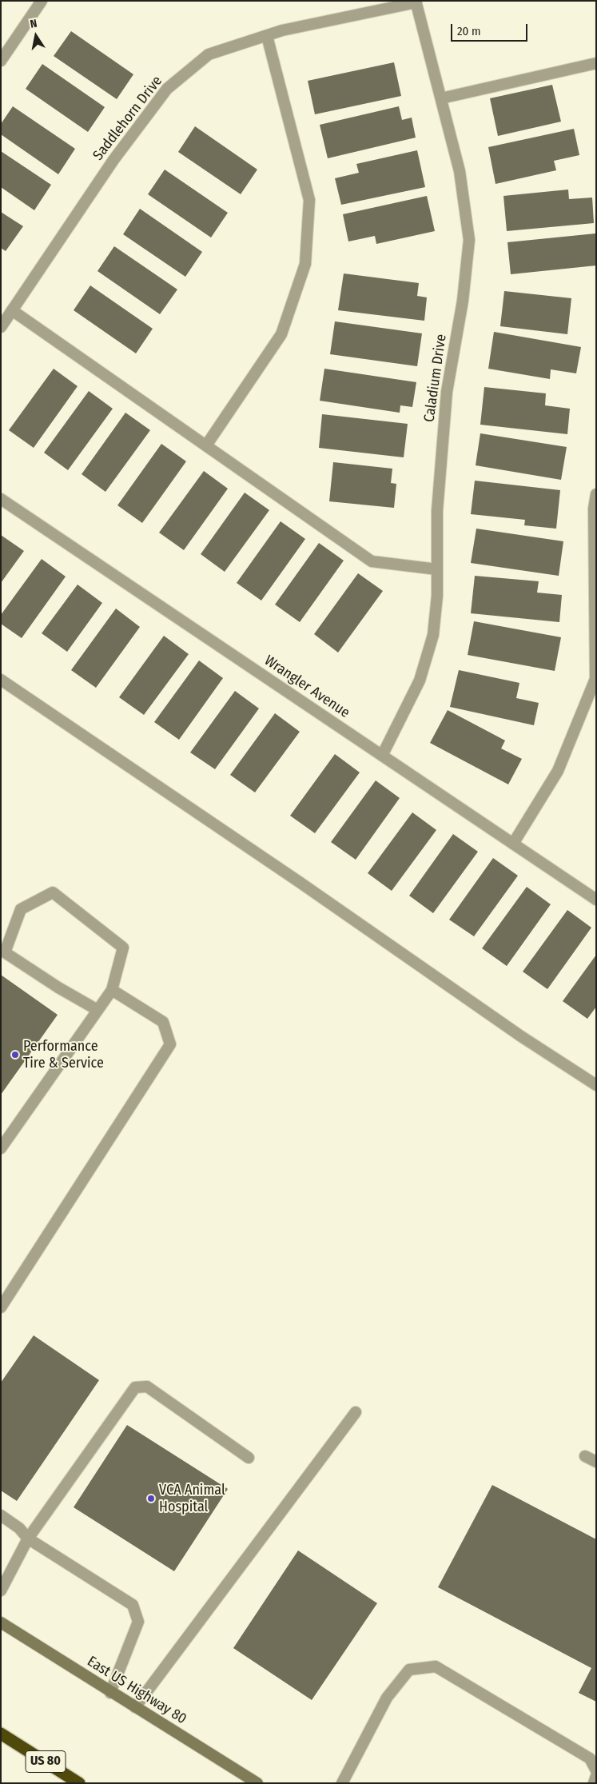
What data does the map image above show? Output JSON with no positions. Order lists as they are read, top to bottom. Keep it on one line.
{"streets":{"highway":["US 80"],"main road":["East US Highway 80"],"street":["Saddlehorn Drive","Caladium Drive","Wrangler Avenue"]},"crossings":[["Saddlehorn Drive","Caladium Drive"],["Caladium Drive","Wrangler Avenue"]],"places":["Performance Tire & Service","VCA Animal Hospital"],"scale_bar":"20 m","north":"top"}
